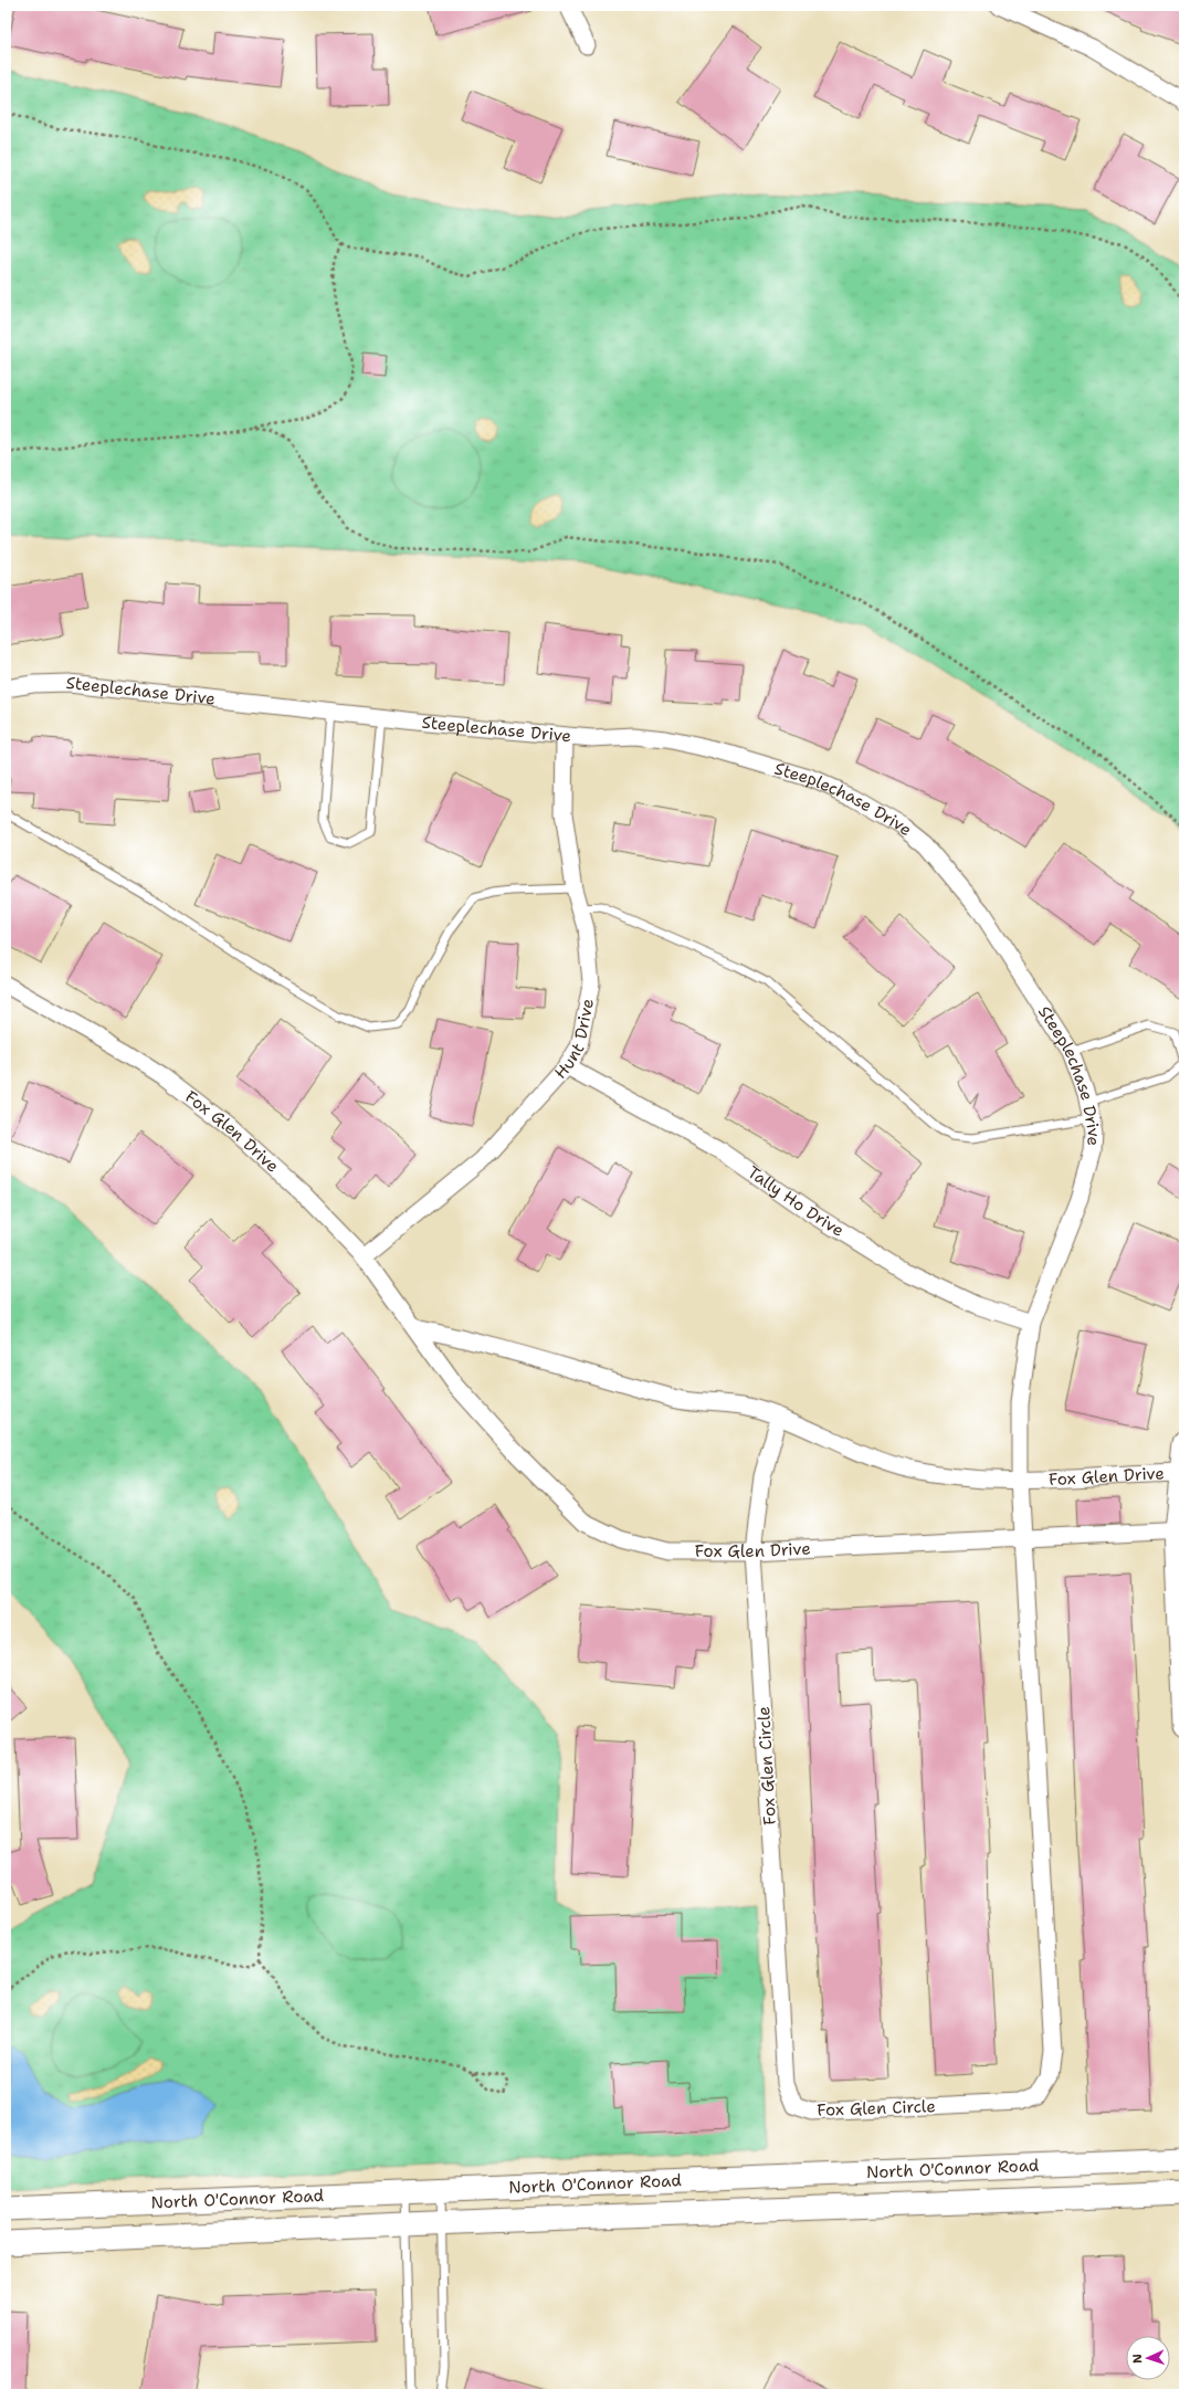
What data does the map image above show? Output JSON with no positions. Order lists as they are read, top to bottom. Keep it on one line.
{"streets":{"main road":["North O'Connor Road"],"street":["Steeplechase Drive","Hunt Drive","Fox Glen Drive","Tally Ho Drive","Fox Glen Circle"]},"crossings":[["Steeplechase Drive","Hunt Drive"],["Steeplechase Drive","Fox Glen Drive"],["Steeplechase Drive","Tally Ho Drive"],["Steeplechase Drive","Fox Glen Circle"],["Hunt Drive","Fox Glen Drive"],["Hunt Drive","Tally Ho Drive"],["Fox Glen Drive","Fox Glen Circle"]],"north":"left"}
